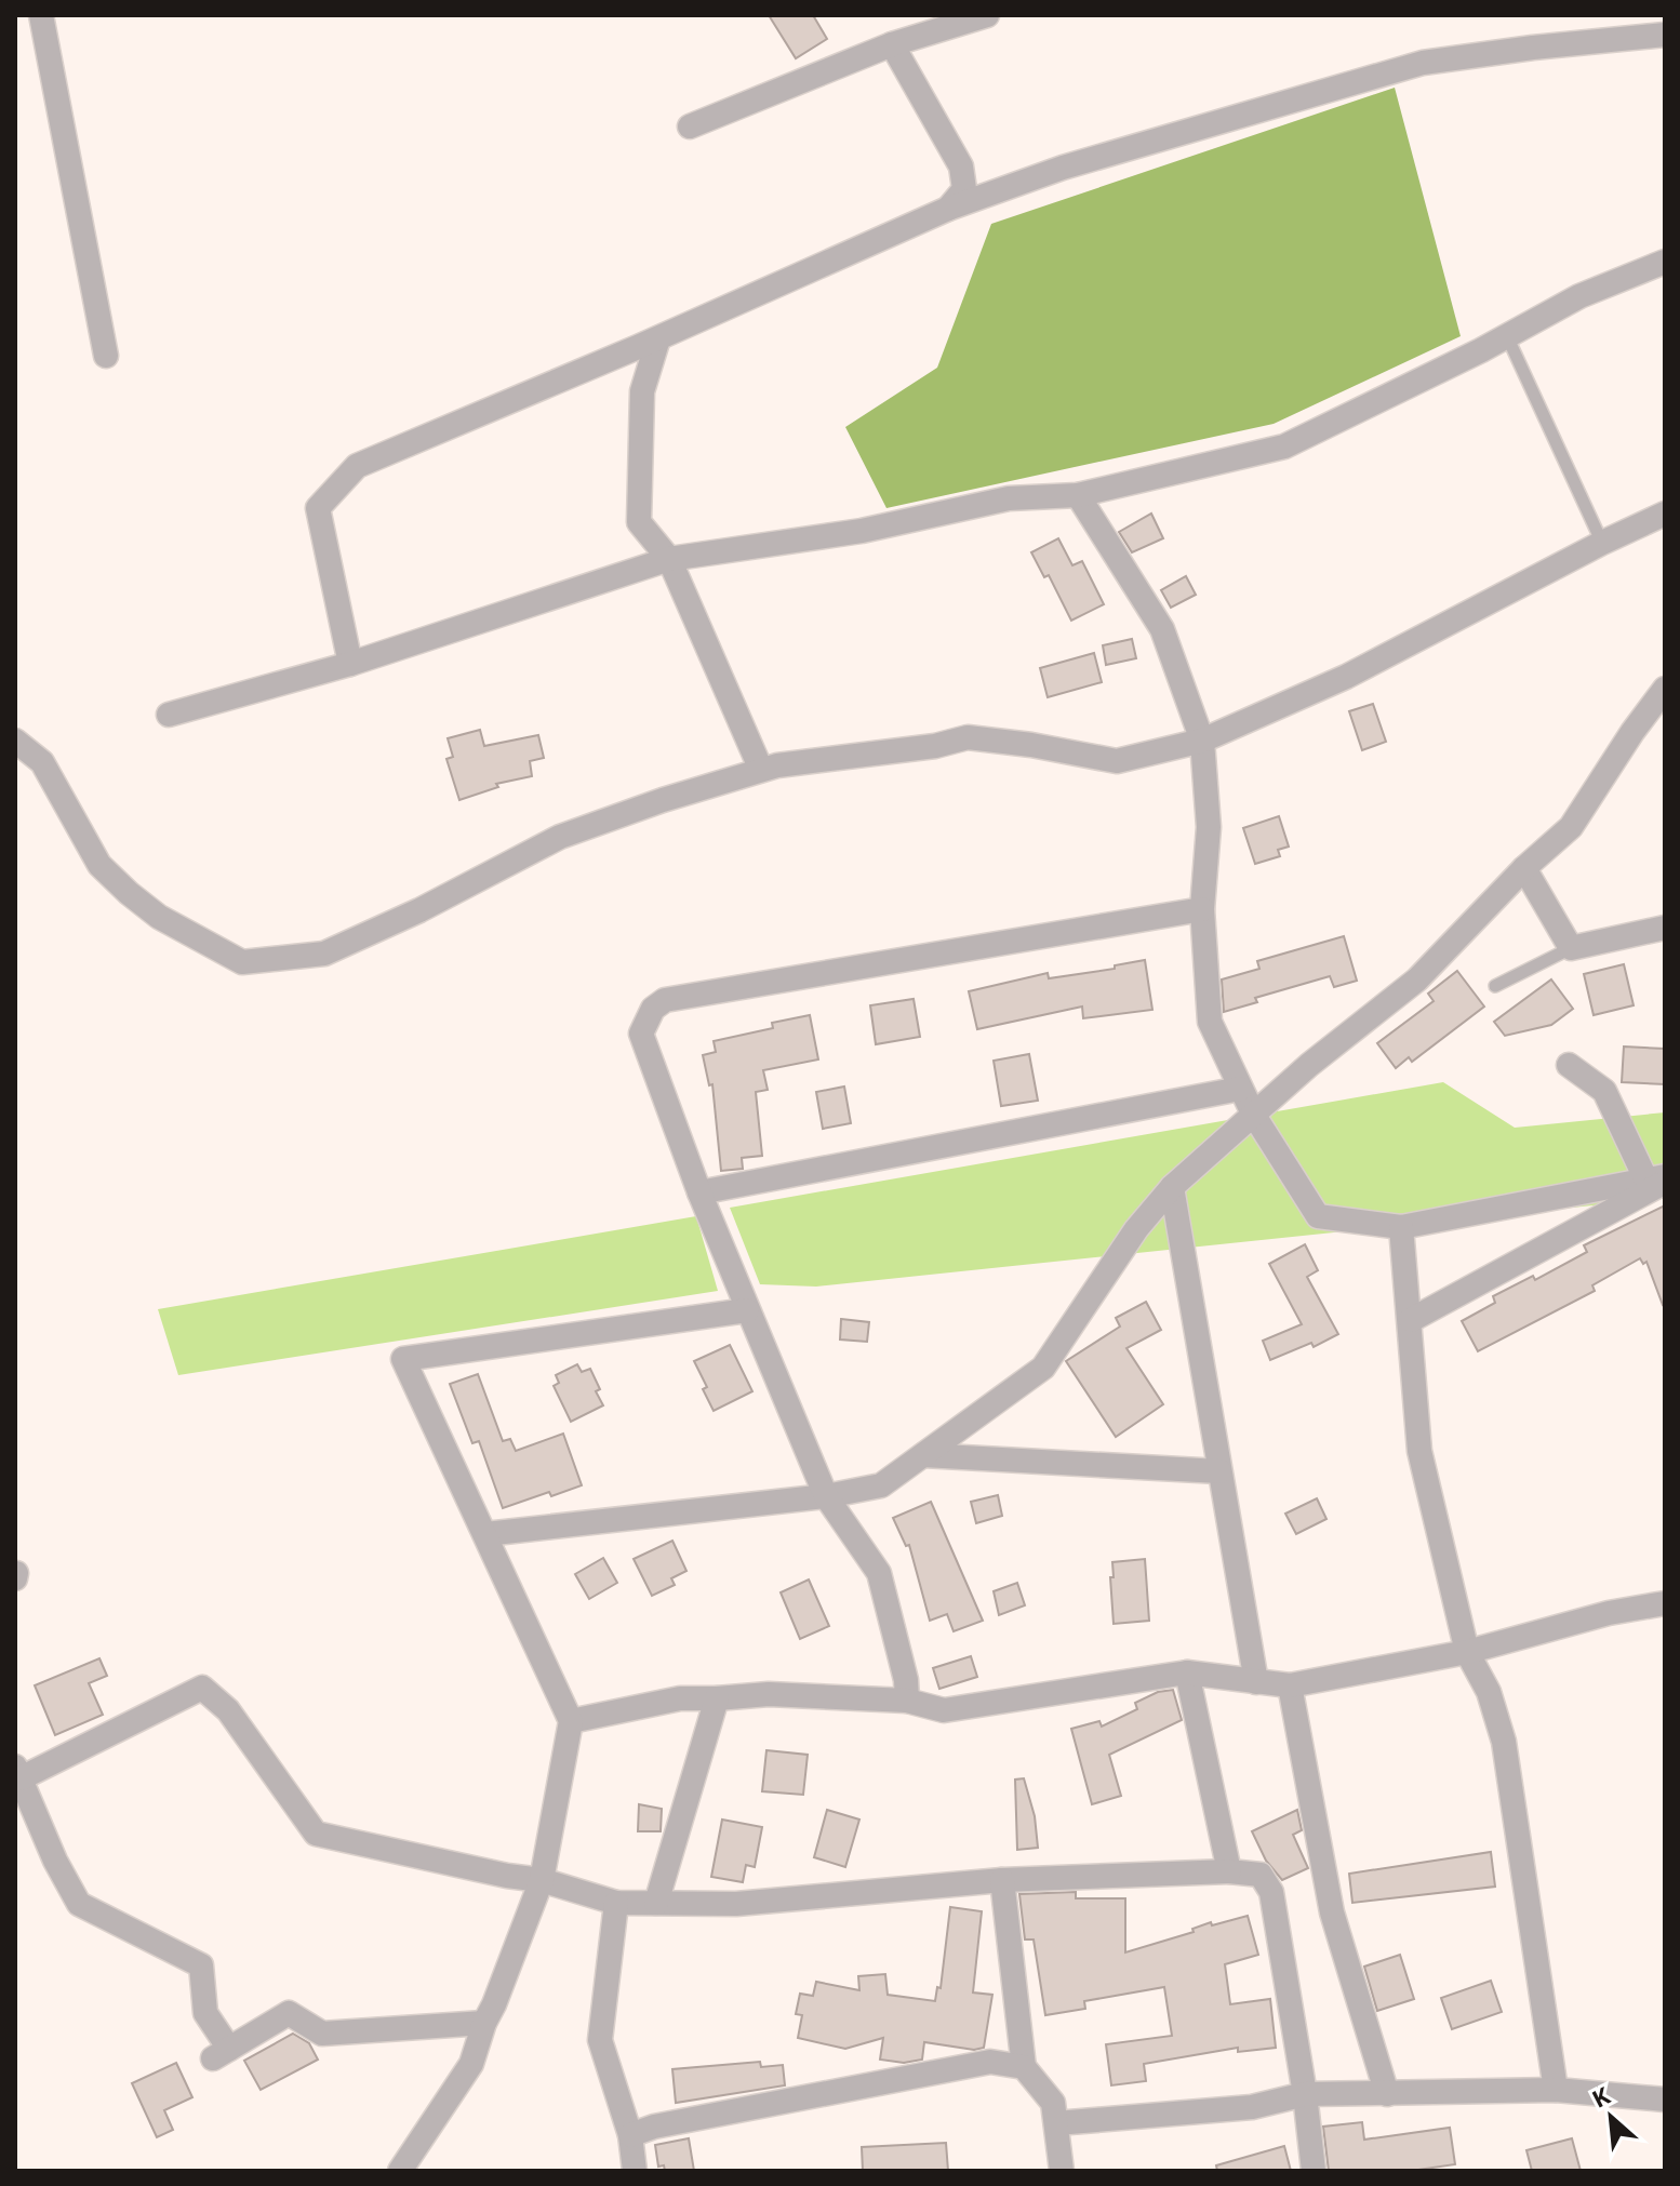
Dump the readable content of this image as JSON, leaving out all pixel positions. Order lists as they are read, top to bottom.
{
  "north": "top left"
}
